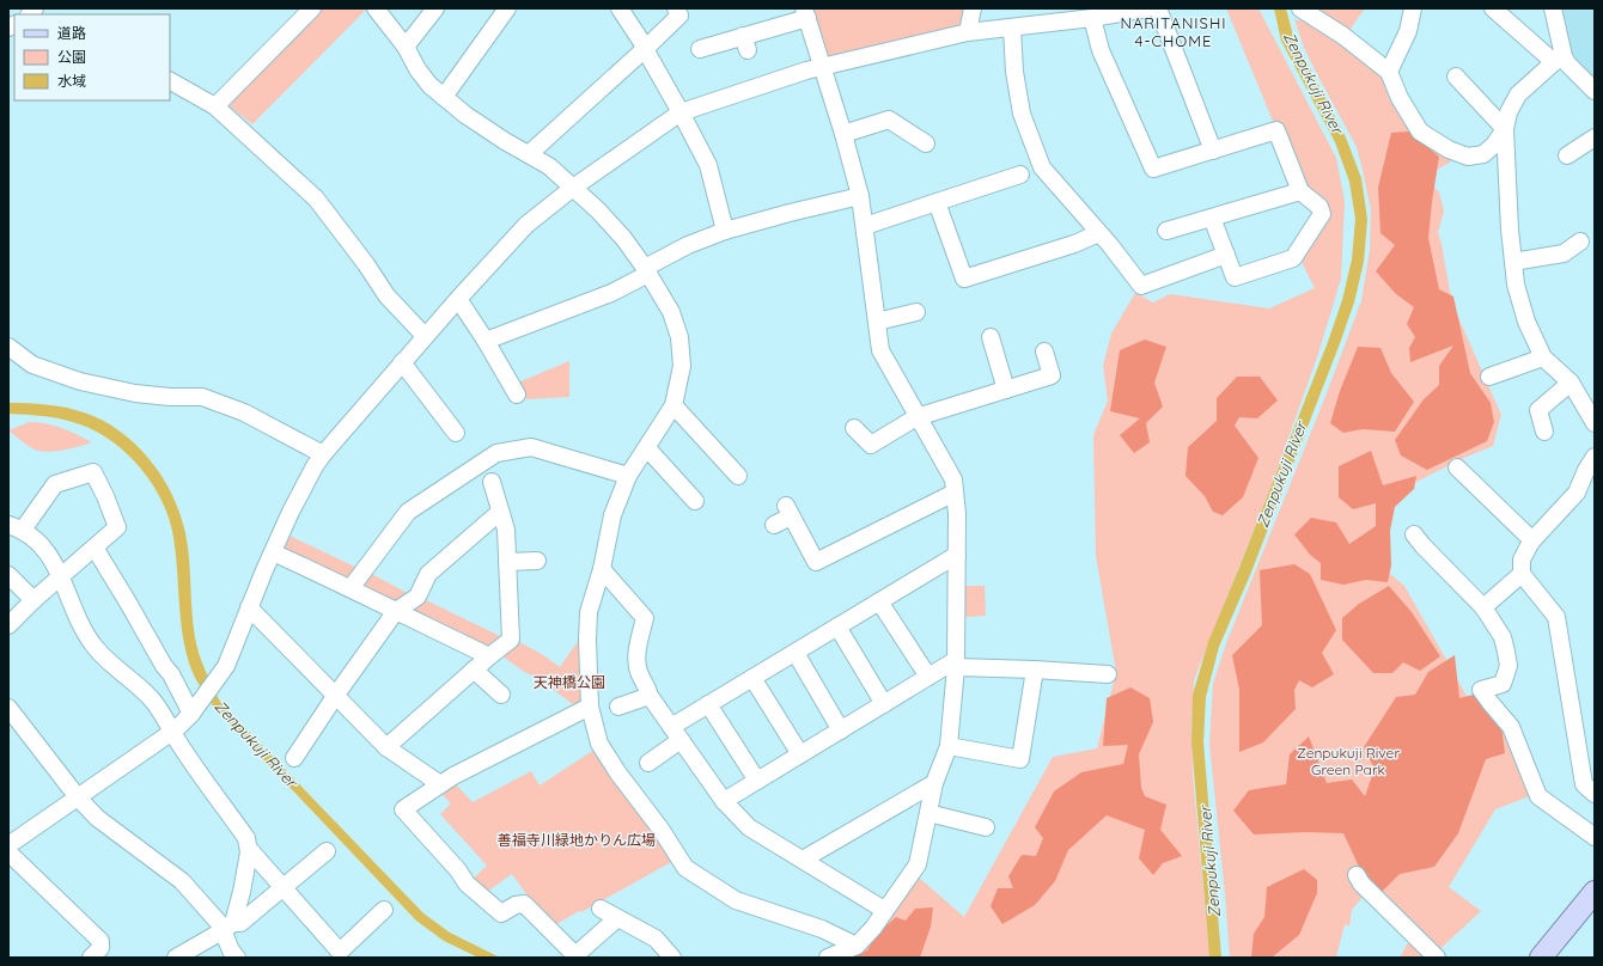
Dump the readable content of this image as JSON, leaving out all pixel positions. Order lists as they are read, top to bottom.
{
  "districts": ["NARITANISHI 4-CHOME"],
  "water": ["Zenpukuji River"],
  "parks": ["天神橋公園", "Zenpukuji River Green Park", "善福寺川緑地かりん広場"],
  "legend": ["道路", "公園", "水域"]
}
